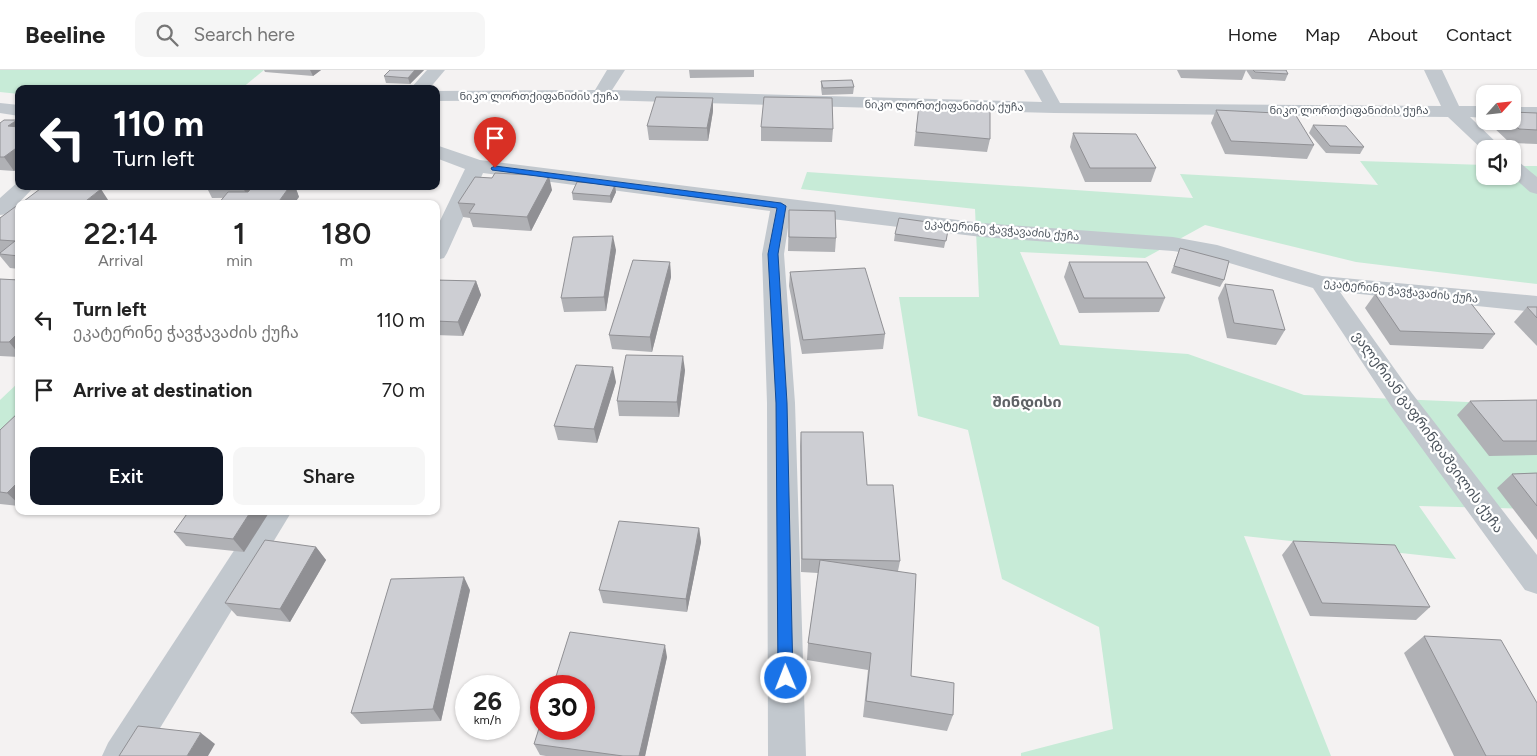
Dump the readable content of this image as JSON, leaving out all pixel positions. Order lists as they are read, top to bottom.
{
  "streets": {
    "street": ["ნიკო ლორთქიფანიძის ქუჩა", "ეკატერინე ჭავჭავაძის ქუჩა", "ვალერიან გაფრინდაშვილის ქუჩა"]
  },
  "crossings": [
    ["ეკატერინე ჭავჭავაძის ქუჩა", "ვალერიან გაფრინდაშვილის ქუჩა"]
  ],
  "districts": ["შინდისი"],
  "north": "top right",
  "page": {
    "header": "Beeline",
    "search": "Search here",
    "nav": [
      "Home",
      "Map",
      "About",
      "Contact"
    ],
    "turn": ["110 m", "Turn left"],
    "eta": [
      "22:14",
      "Arrival",
      "1",
      "min",
      "180",
      "m"
    ],
    "list": [
      {
        "name": "Turn left",
        "note": "ეკატერინე ჭავჭავაძის ქუჩა",
        "value": "110 m"
      },
      {
        "name": "Arrive at destination",
        "value": "70 m"
      }
    ],
    "buttons": ["Exit", "Share"],
    "speed": "26 km/h",
    "limit": "30"
  }
}
